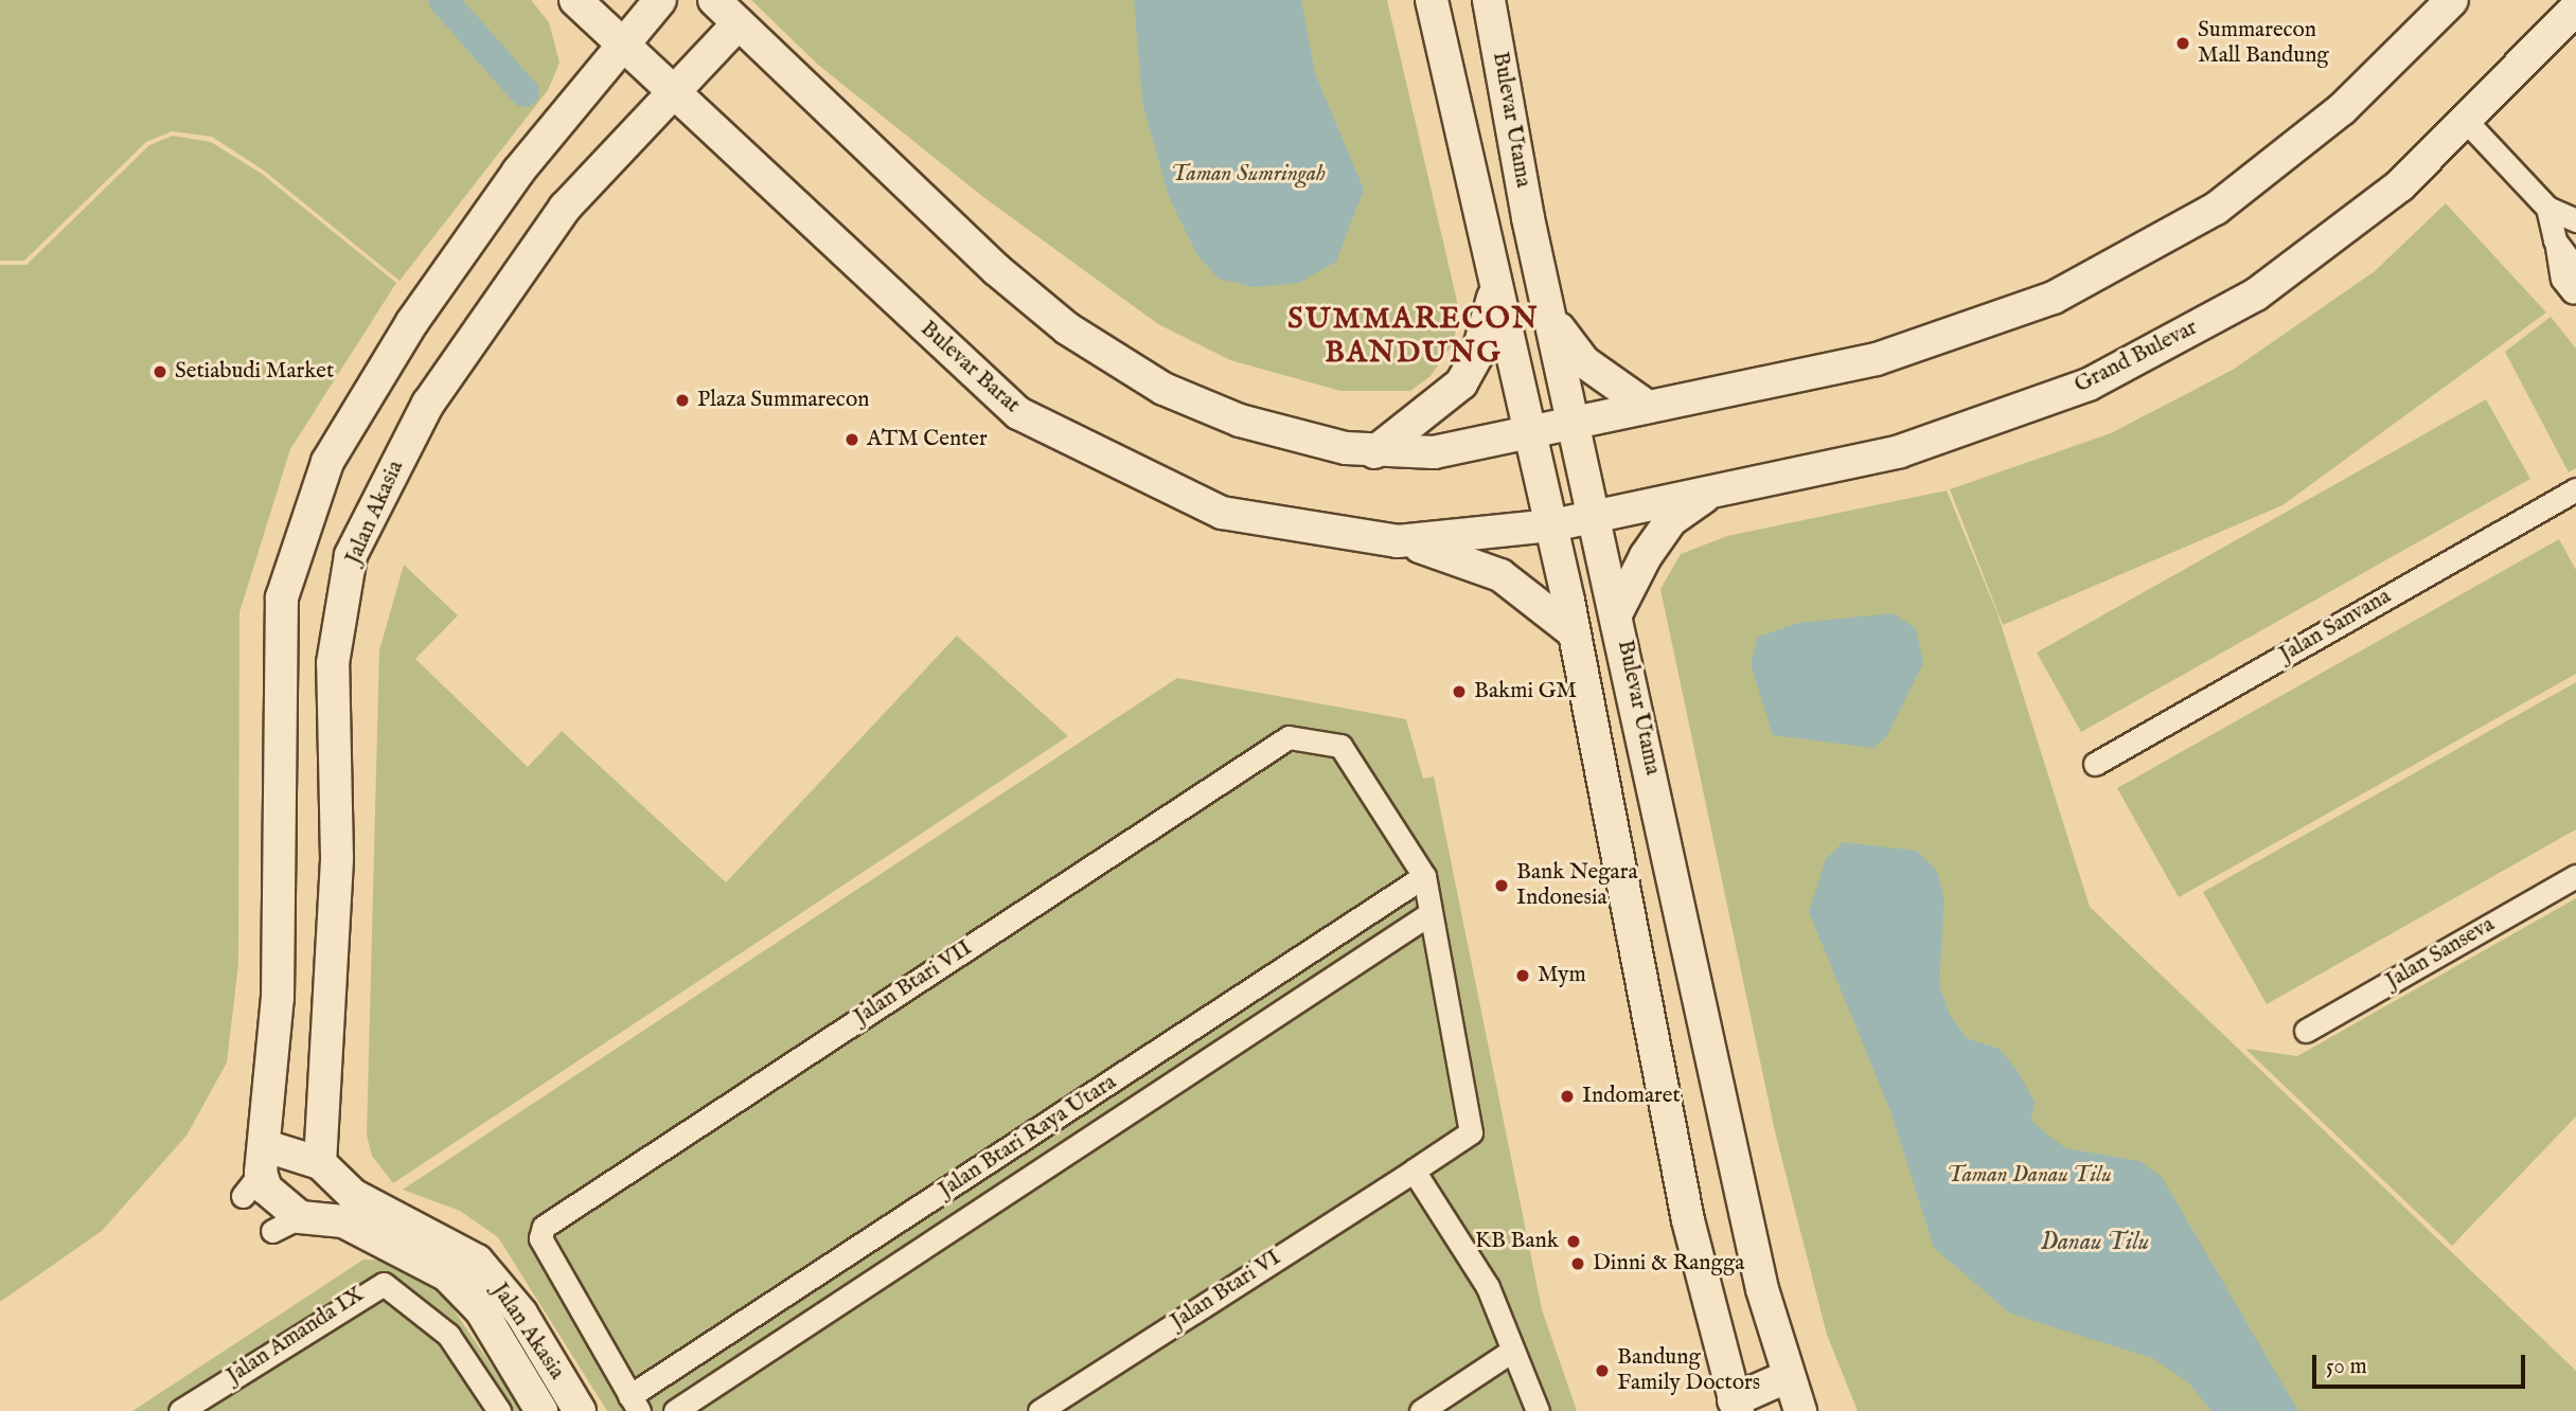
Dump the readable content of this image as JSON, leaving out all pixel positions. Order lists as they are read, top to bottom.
{
  "streets": {
    "street": [
      "Bulevar Utama",
      "Grand Bulevar",
      "Bulevar Barat",
      "Jalan Akasia",
      "Jalan Sanvana",
      "Jalan Sanseva",
      "Jalan Btari VII",
      "Jalan Btari Raya Utara",
      "Jalan Btari VI",
      "Jalan Amanda IX"
    ]
  },
  "crossings": [
    ["Bulevar Utama", "Grand Bulevar"],
    ["Bulevar Utama", "Bulevar Barat"],
    ["Grand Bulevar", "Bulevar Barat"],
    ["Bulevar Barat", "Jalan Akasia"],
    ["Jalan Btari VII", "Jalan Btari Raya Utara"],
    ["Jalan Btari Raya Utara", "Jalan Btari VI"]
  ],
  "districts": ["SUMMARECON BANDUNG"],
  "water": ["Danau Tilu"],
  "parks": ["Taman Sumringah", "Taman Danau Tilu"],
  "places": [
    "Summarecon Mall Bandung",
    "Setiabudi Market",
    "Plaza Summarecon",
    "ATM Center",
    "Bakmi GM",
    "Bank Negara Indonesia",
    "Mym",
    "Indomaret",
    "KB Bank",
    "Dinni & Rangga",
    "Bandung Family Doctors"
  ],
  "scale_bar": "50 m"
}
